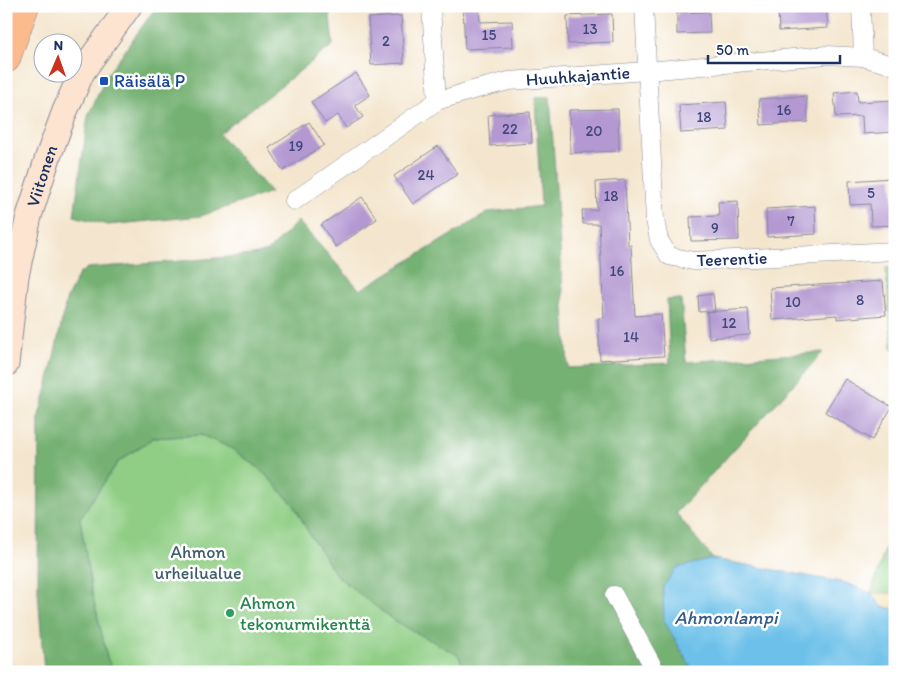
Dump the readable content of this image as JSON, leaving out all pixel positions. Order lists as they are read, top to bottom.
{
  "streets": {
    "main road": ["Viitonen"],
    "street": ["Huuhkajantie", "Teerentie"]
  },
  "crossings": [
    ["Huuhkajantie", "Teerentie"]
  ],
  "water": ["Ahmonlampi"],
  "parks": ["Ahmon urheilualue"],
  "places": {
    "transit": ["Räisälä P"],
    "other": ["Ahmon tekonurmikenttä"]
  },
  "house_numbers": [
    "13",
    "15",
    "2",
    "16",
    "18",
    "22",
    "20",
    "19",
    "24",
    "5",
    "18",
    "7",
    "9",
    "16",
    "8",
    "10",
    "12",
    "14"
  ],
  "scale_bar": "50 m",
  "north": "top"
}
